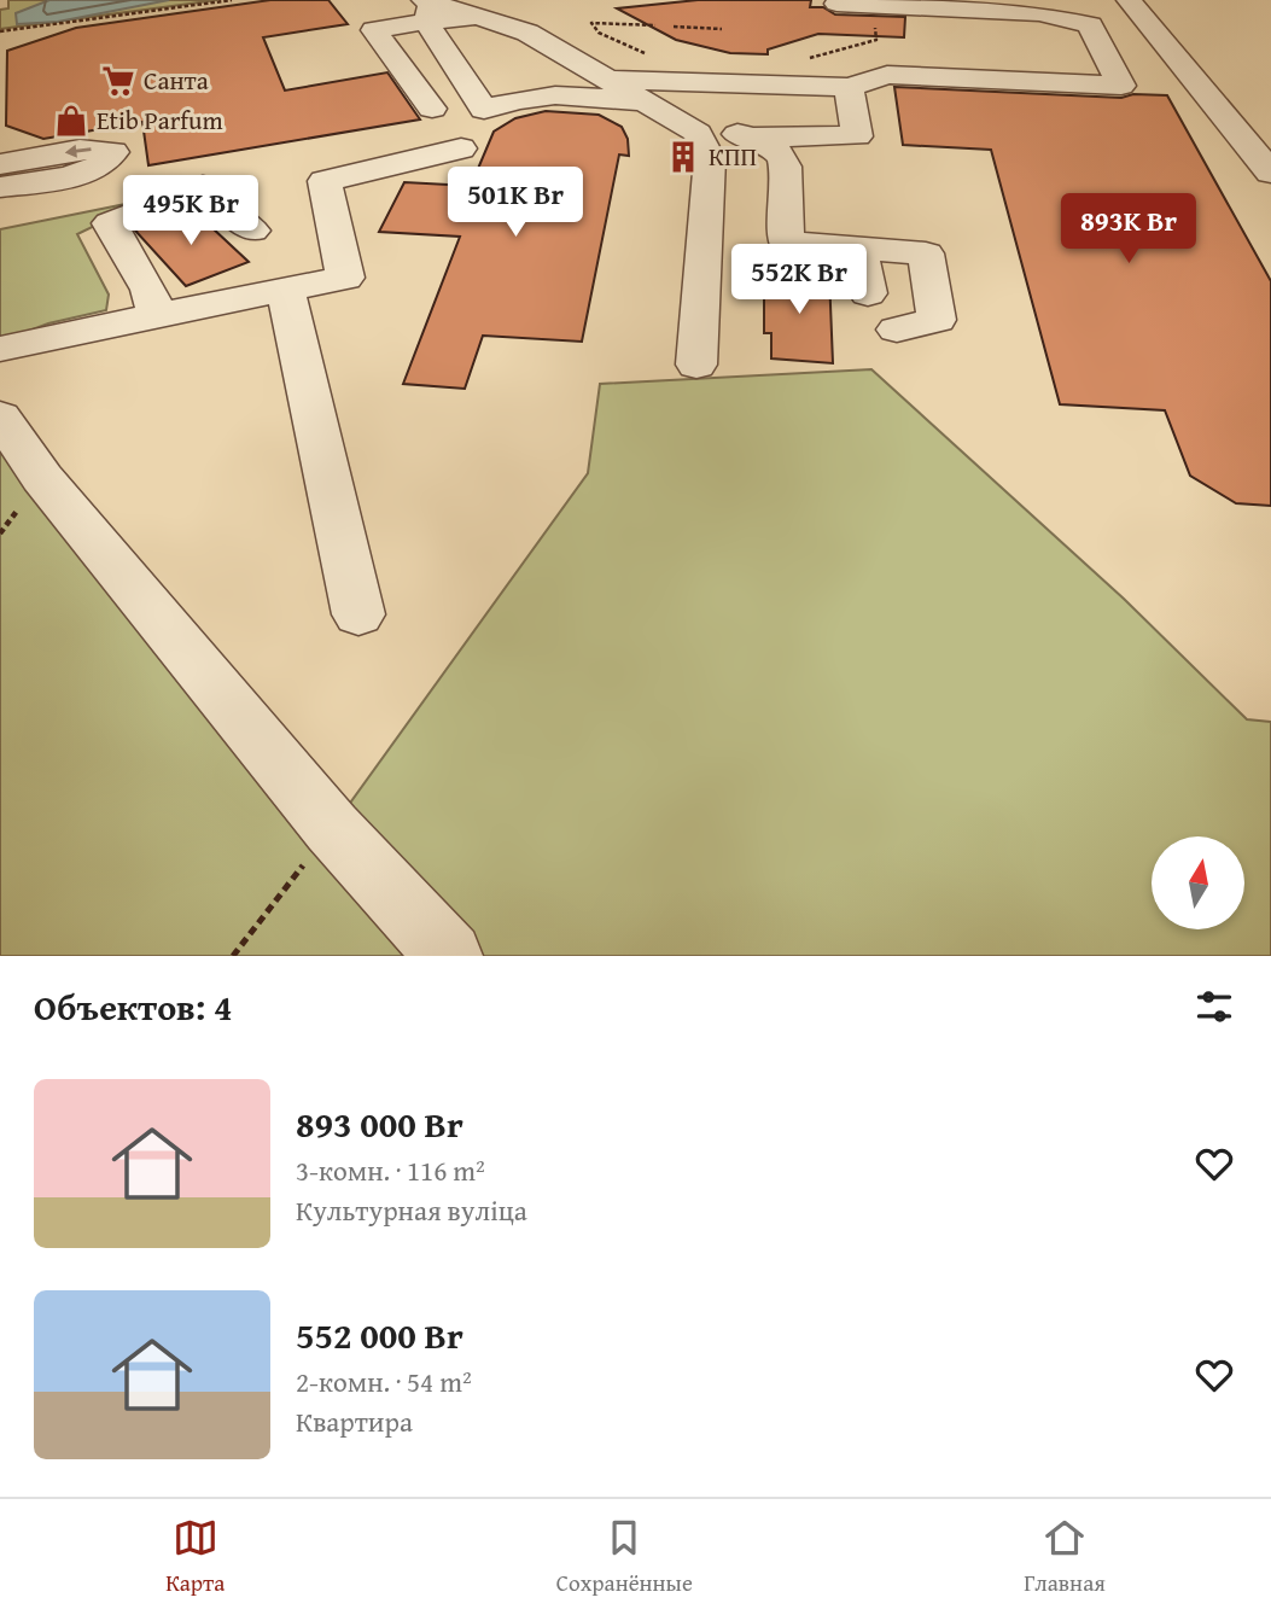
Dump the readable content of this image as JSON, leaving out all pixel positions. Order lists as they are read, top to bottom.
{
  "places": {
    "supermarket": ["Санта"],
    "shop": ["Etib Parfum"],
    "building": ["КПП"]
  },
  "north": "top",
  "page": {
    "price": [
      "501K Br",
      "495K Br",
      "893K Br",
      "552K Br"
    ],
    "heading": "Объектов: 4",
    "list": [
      {
        "name": "893 000 Br",
        "note": "3-комн. · 116 m² · Культурная вуліца"
      },
      {
        "name": "552 000 Br",
        "note": "2-комн. · 54 m² · Квартира"
      }
    ],
    "tabs": ["Карта", "Сохранённые", "Главная"]
  }
}
